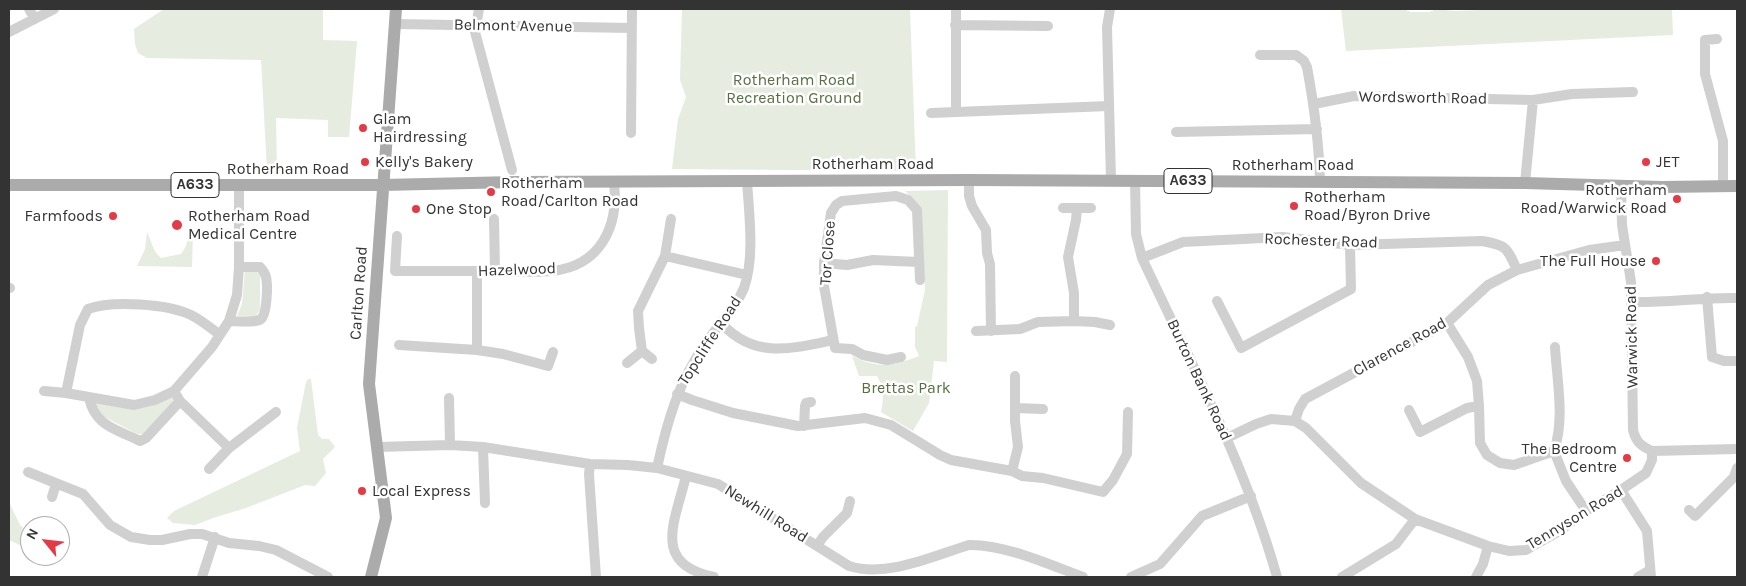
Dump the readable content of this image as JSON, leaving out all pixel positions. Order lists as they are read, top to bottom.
{
  "streets": {
    "main road": ["Rotherham Road", "A633", "Carlton Road"],
    "street": [
      "Belmont Avenue",
      "Wordsworth Road",
      "Rochester Road",
      "Tor Close",
      "Hazelwood",
      "Warwick Road",
      "Topcliffe Road",
      "Clarence Road",
      "Burton Bank Road",
      "Newhill Road",
      "Tennyson Road"
    ]
  },
  "crossings": [
    ["Belmont Avenue", "Carlton Road"],
    ["Rotherham Road", "Hazelwood"],
    ["Rotherham Road", "Carlton Road"],
    ["Rotherham Road", "Warwick Road"],
    ["Rotherham Road", "Topcliffe Road"],
    ["Rotherham Road", "Burton Bank Road"],
    ["Rochester Road", "Clarence Road"],
    ["Rochester Road", "Burton Bank Road"],
    ["Carlton Road", "Newhill Road"],
    ["Warwick Road", "Clarence Road"],
    ["Warwick Road", "Tennyson Road"],
    ["Topcliffe Road", "Newhill Road"],
    ["Clarence Road", "Tennyson Road"]
  ],
  "parks": ["Rotherham Road Recreation Ground", "Brettas Park"],
  "places": [
    "Glam Hairdressing",
    "Kelly's Bakery",
    "JET",
    "Rotherham Road/Carlton Road",
    "Rotherham Road/Warwick Road",
    "Rotherham Road/Byron Drive",
    "One Stop",
    "Farmfoods",
    "Rotherham Road Medical Centre",
    "The Full House",
    "The Bedroom Centre",
    "Local Express"
  ],
  "north": "top left"
}
